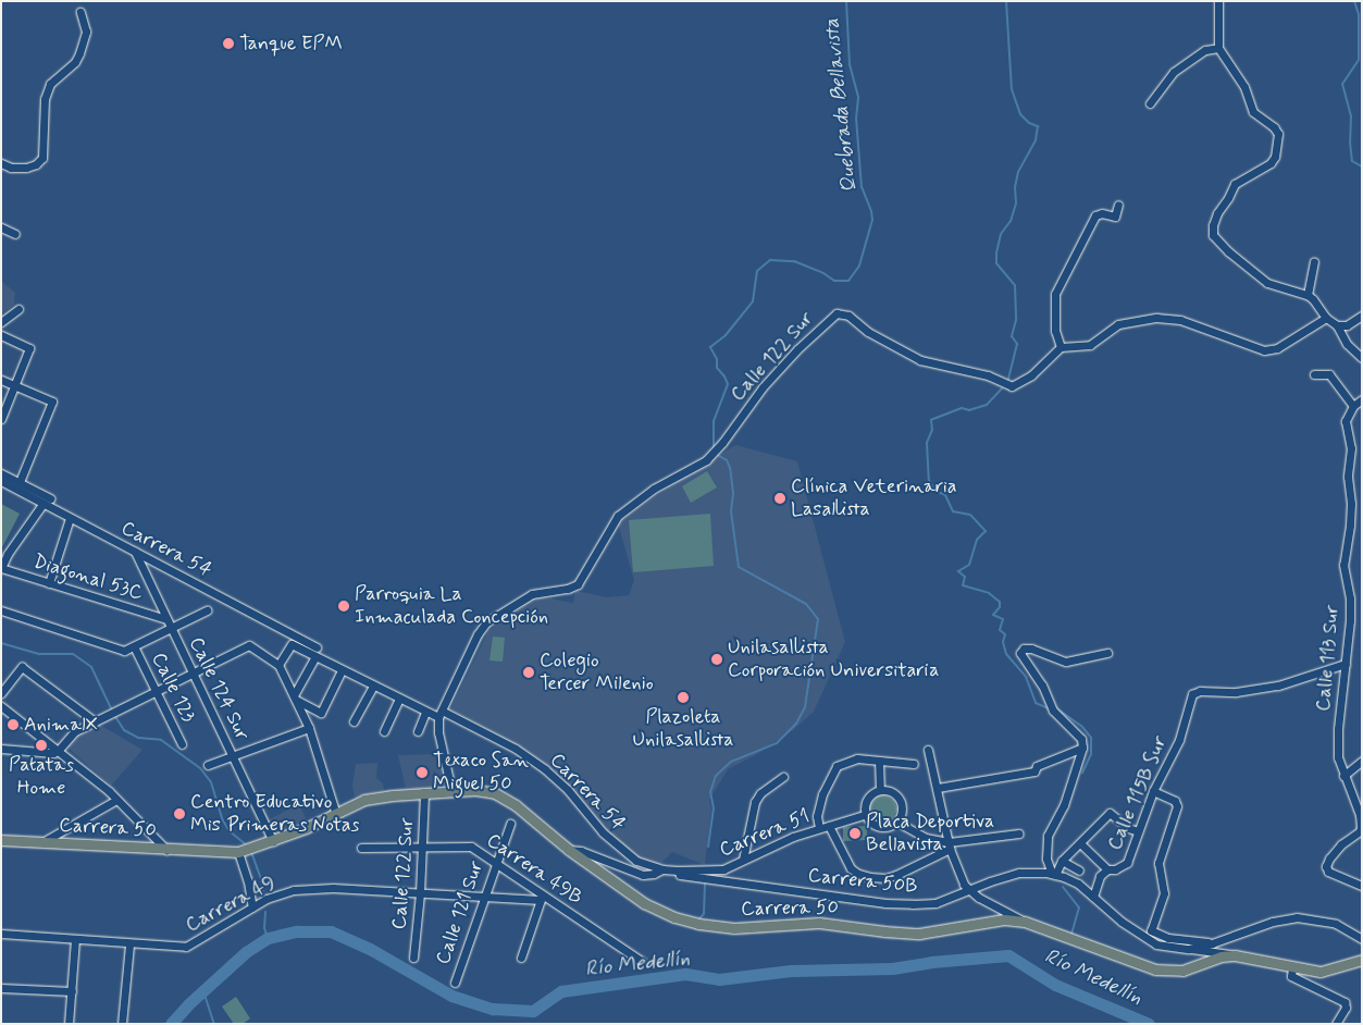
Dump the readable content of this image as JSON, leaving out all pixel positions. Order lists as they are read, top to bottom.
{
  "streets": {
    "main road": ["Carrera 50"],
    "street": [
      "Calle 122 Sur",
      "Carrera 54",
      "Diagonal 53C",
      "Calle 113 Sur",
      "Calle 123",
      "Calle 124 Sur",
      "Calle 115B Sur",
      "Carrera 51",
      "Carrera 49B",
      "Carrera 50B",
      "Carrera 49",
      "Calle 121 Sur"
    ]
  },
  "crossings": [
    ["Calle 122 Sur", "Carrera 54"],
    ["Calle 122 Sur", "Carrera 50"],
    ["Calle 122 Sur", "Carrera 49B"],
    ["Calle 122 Sur", "Carrera 49"],
    ["Carrera 54", "Calle 124 Sur"],
    ["Carrera 54", "Carrera 50B"],
    ["Diagonal 53C", "Calle 124 Sur"],
    ["Calle 113 Sur", "Calle 115B Sur"],
    ["Calle 124 Sur", "Carrera 50"],
    ["Calle 115B Sur", "Carrera 50B"],
    ["Carrera 51", "Carrera 50B"],
    ["Carrera 49B", "Carrera 49"],
    ["Carrera 49B", "Calle 121 Sur"],
    ["Carrera 49", "Calle 121 Sur"]
  ],
  "water": ["Quebrada Bellavista", "Río Medellín"],
  "places": [
    "Tanque EPM",
    "Clínica Veterinaria Lasallista",
    "Parroquia La Inmaculada Concepción",
    "Unilasallista Corporación Universitaria",
    "Colegio Tercer Milenio",
    "Plazoleta Unilasallista",
    "AnimalX",
    "Patatas Home",
    "Texaco San Miguel 50",
    "Centro Educativo Mis Primeras Notas",
    "Placa Deportiva Bellavista"
  ]
}
